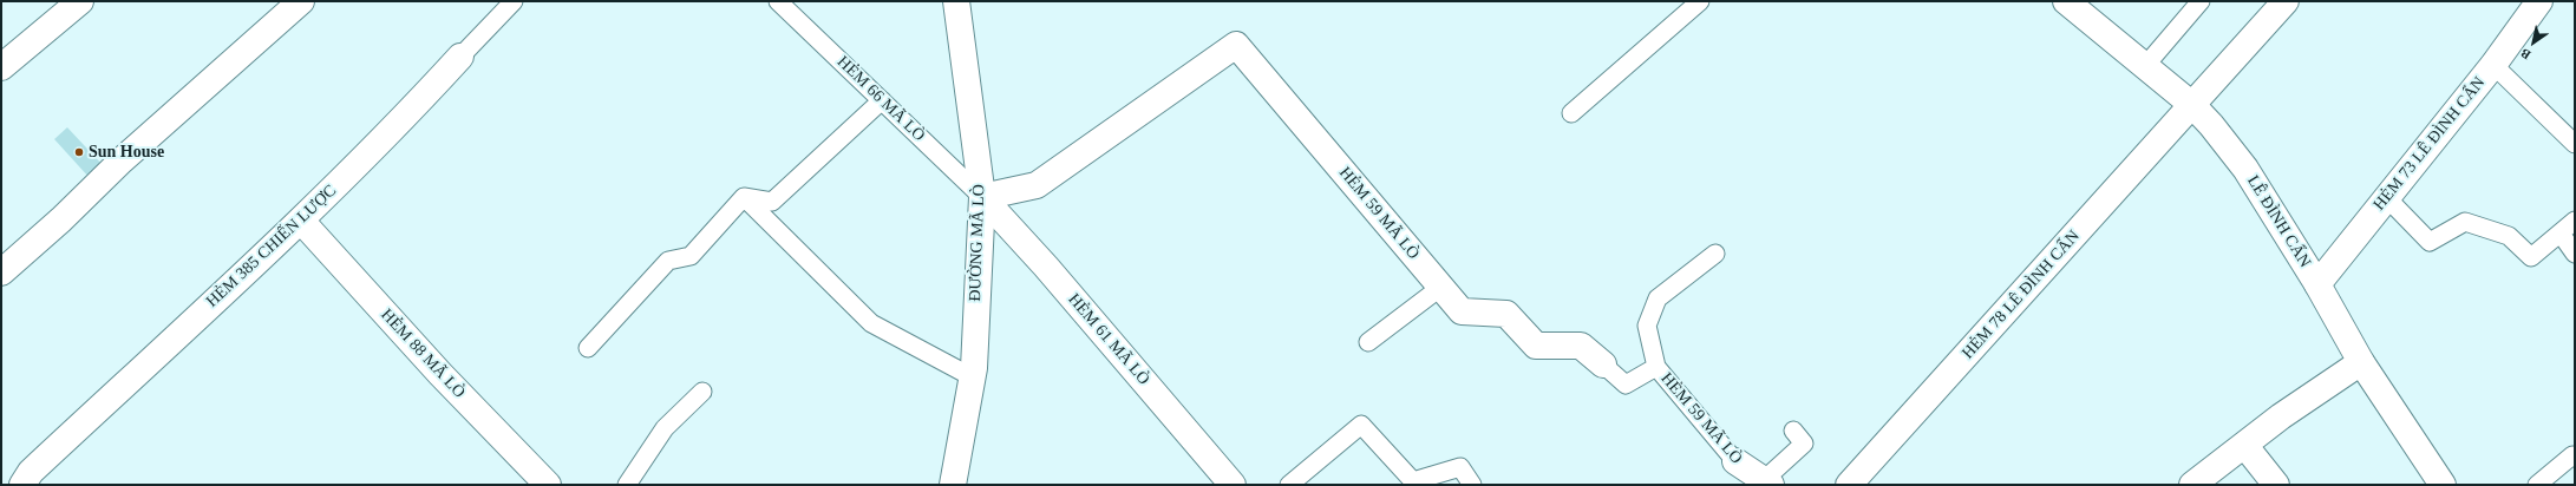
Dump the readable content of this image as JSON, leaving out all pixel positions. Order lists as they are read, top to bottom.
{
  "streets": {
    "street": [
      "HẺM 73 LÊ ĐÌNH CẨN",
      "HẺM 59 MÃ LÒ",
      "LÊ ĐÌNH CẨN",
      "ĐƯỜNG MÃ LÒ",
      "HẺM 385 CHIẾN LƯỢC",
      "HẺM 78 LÊ ĐÌNH CẨN",
      "HẺM 61 MÃ LÒ",
      "HẺM 88 MÃ LÒ"
    ],
    "lane": ["HẺM 66 MÃ LÒ"]
  },
  "crossings": [
    ["HẺM 66 MÃ LÒ", "HẺM 59 MÃ LÒ"],
    ["HẺM 66 MÃ LÒ", "ĐƯỜNG MÃ LÒ"],
    ["HẺM 66 MÃ LÒ", "HẺM 61 MÃ LÒ"],
    ["HẺM 73 LÊ ĐÌNH CẨN", "LÊ ĐÌNH CẨN"],
    ["HẺM 59 MÃ LÒ", "ĐƯỜNG MÃ LÒ"],
    ["HẺM 59 MÃ LÒ", "HẺM 61 MÃ LÒ"],
    ["LÊ ĐÌNH CẨN", "HẺM 78 LÊ ĐÌNH CẨN"],
    ["ĐƯỜNG MÃ LÒ", "HẺM 61 MÃ LÒ"],
    ["HẺM 385 CHIẾN LƯỢC", "HẺM 88 MÃ LÒ"]
  ],
  "places": ["Sun House"],
  "north": "bottom left"
}
